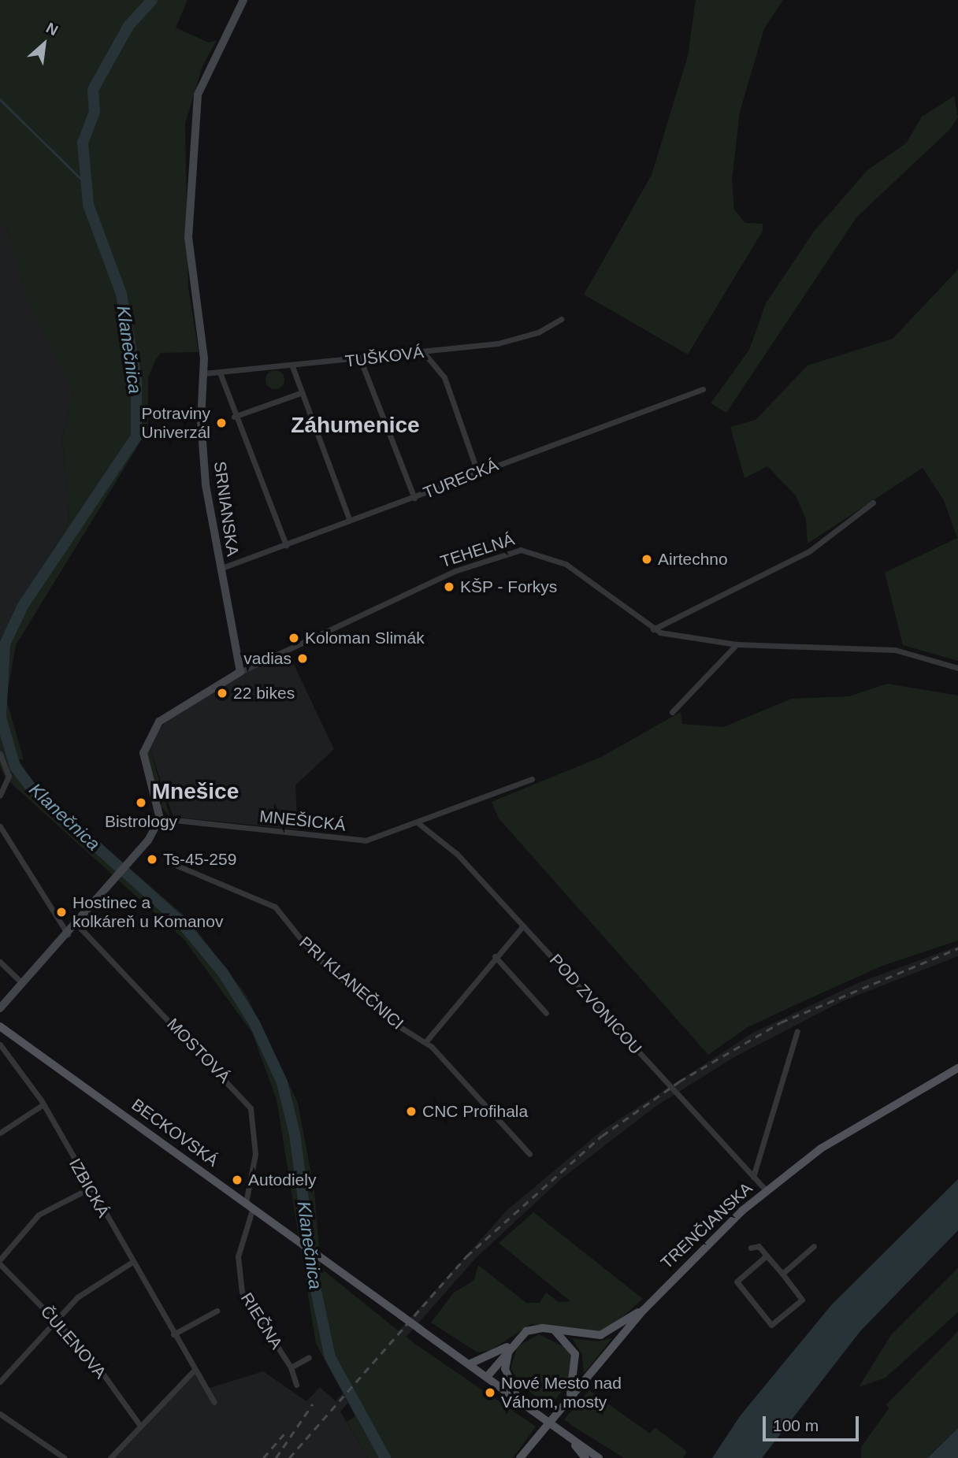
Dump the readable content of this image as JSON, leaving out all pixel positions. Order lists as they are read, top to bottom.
{
  "streets": {
    "main road": ["BECKOVSKÁ", "TRENČIANSKA"],
    "street": [
      "TUŠKOVÁ",
      "TURECKÁ",
      "SRNIANSKA",
      "TEHELNÁ",
      "MNEŠICKÁ",
      "PRI KLANEČNICI",
      "POD ZVONICOU",
      "MOSTOVÁ",
      "IZBICKÁ",
      "RIEČNA",
      "ČULENOVA"
    ]
  },
  "crossings": [
    ["TUŠKOVÁ", "SRNIANSKA"],
    ["TURECKÁ", "SRNIANSKA"],
    ["SRNIANSKA", "TEHELNÁ"],
    ["TEHELNÁ", "MNEŠICKÁ"],
    ["MNEŠICKÁ", "POD ZVONICOU"],
    ["POD ZVONICOU", "TRENČIANSKA"],
    ["MOSTOVÁ", "BECKOVSKÁ"],
    ["MOSTOVÁ", "RIEČNA"],
    ["BECKOVSKÁ", "RIEČNA"]
  ],
  "districts": ["Záhumenice", "Mnešice"],
  "water": ["Klanečnica"],
  "places": [
    "Potraviny Univerzál",
    "Airtechno",
    "KŠP - Forkys",
    "Koloman Slimák",
    "vadias",
    "22 bikes",
    "Bistrology",
    "Ts-45-259",
    "Hostinec a kolkáreň u Komanov",
    "CNC Profihala",
    "Autodiely",
    "Nové Mesto nad Váhom, mosty"
  ],
  "scale_bar": "100 m",
  "north": "top right"
}
